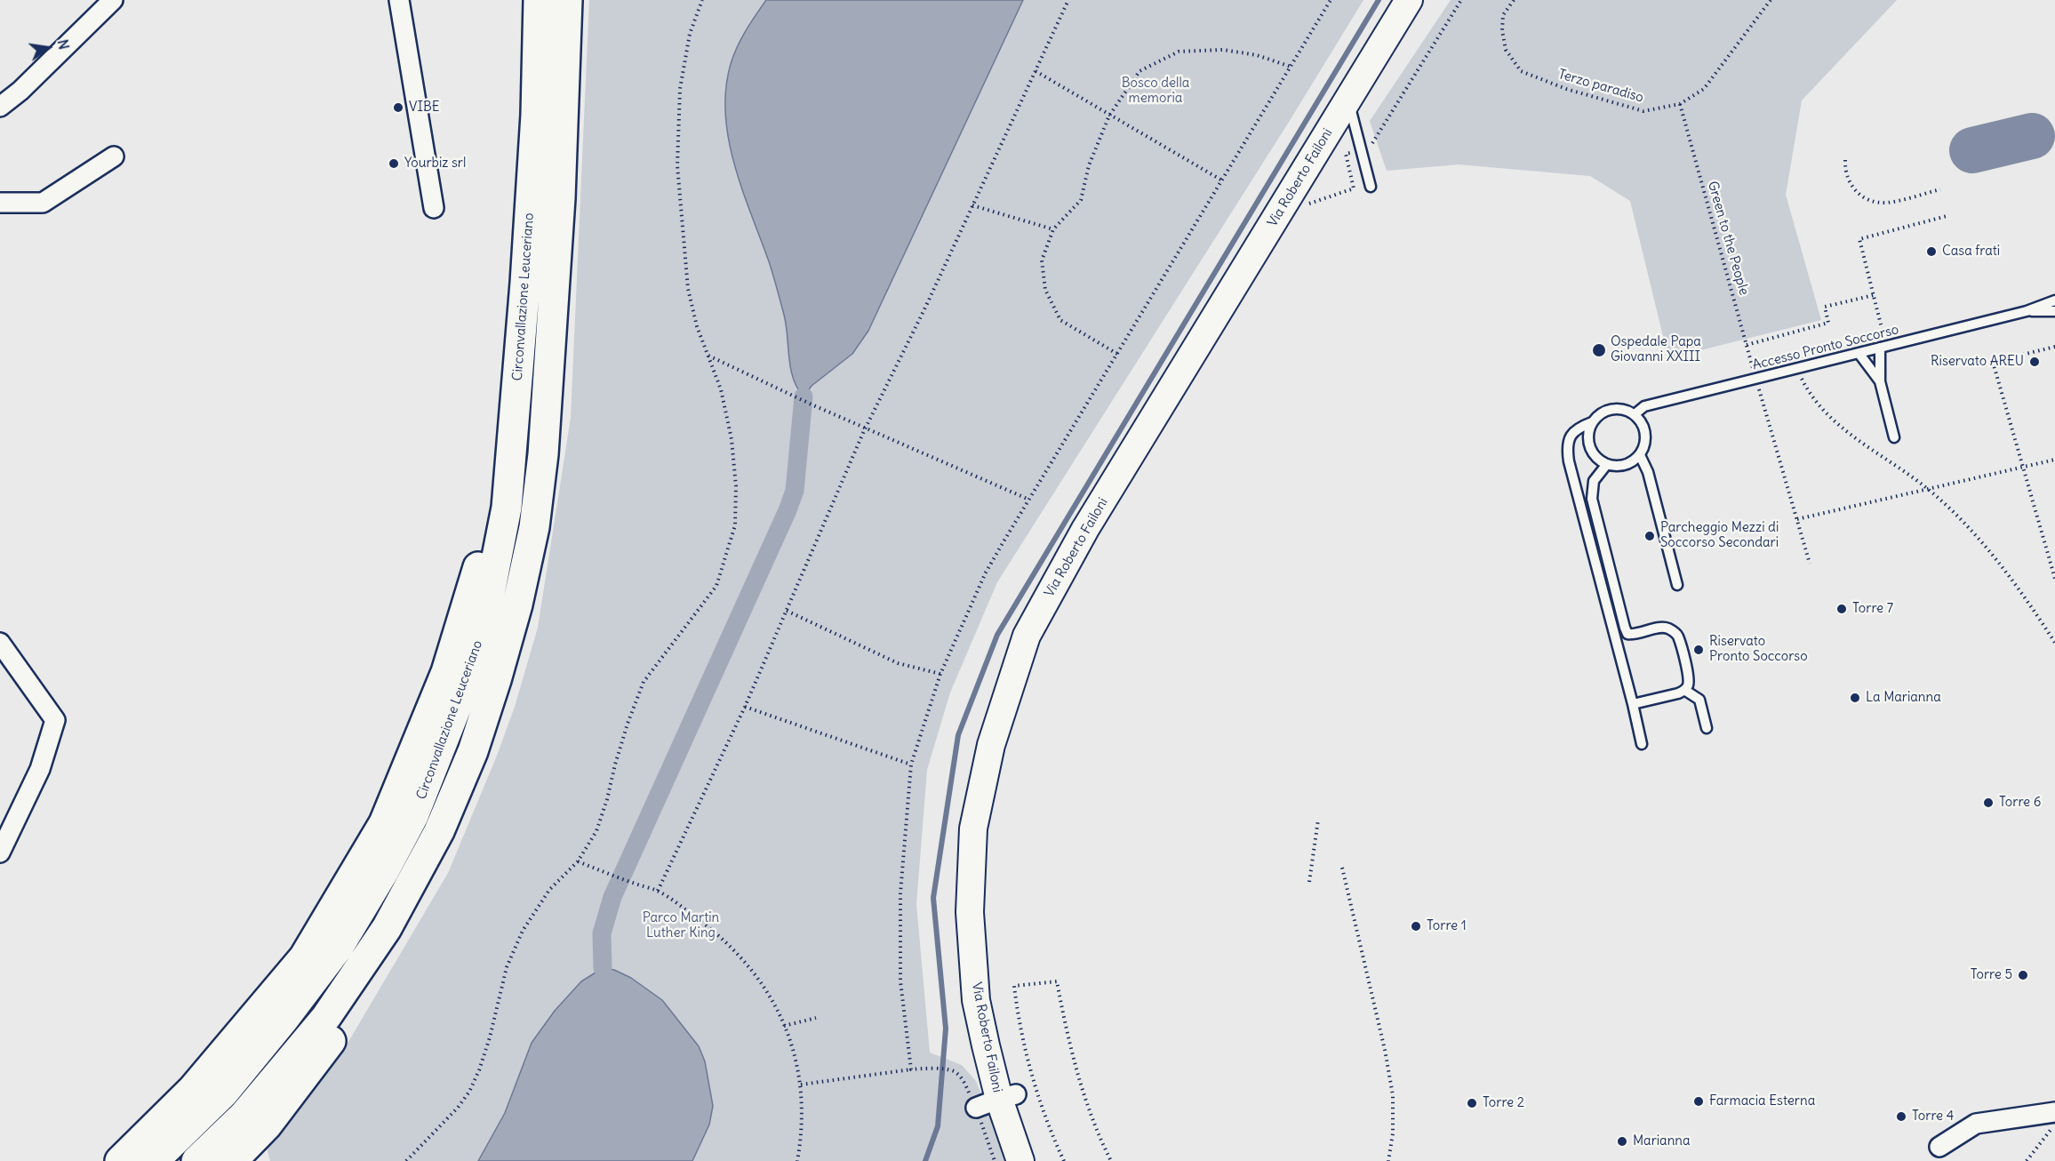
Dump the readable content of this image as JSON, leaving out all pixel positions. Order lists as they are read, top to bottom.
{
  "streets": {
    "highway": ["Circonvallazione Leuceriano"],
    "street": ["Via Roberto Failoni"],
    "lane": ["Accesso Pronto Soccorso"],
    "path": ["Terzo paradiso", "Green to the People"]
  },
  "crossings": [
    ["Terzo paradiso", "Green to the People"],
    ["Green to the People", "Accesso Pronto Soccorso"]
  ],
  "parks": ["Bosco della memoria", "Parco Martin Luther King"],
  "places": [
    "VIBE",
    "Yourbiz srl",
    "Casa frati",
    "Ospedale Papa Giovanni XXIII",
    "Riservato AREU",
    "Parcheggio Mezzi di Soccorso Secondari",
    "Torre 7",
    "Riservato Pronto Soccorso",
    "La Marianna",
    "Torre 6",
    "Torre 1",
    "Torre 5",
    "Farmacia Esterna",
    "Torre 2",
    "Torre 4",
    "Marianna"
  ],
  "north": "right"
}
